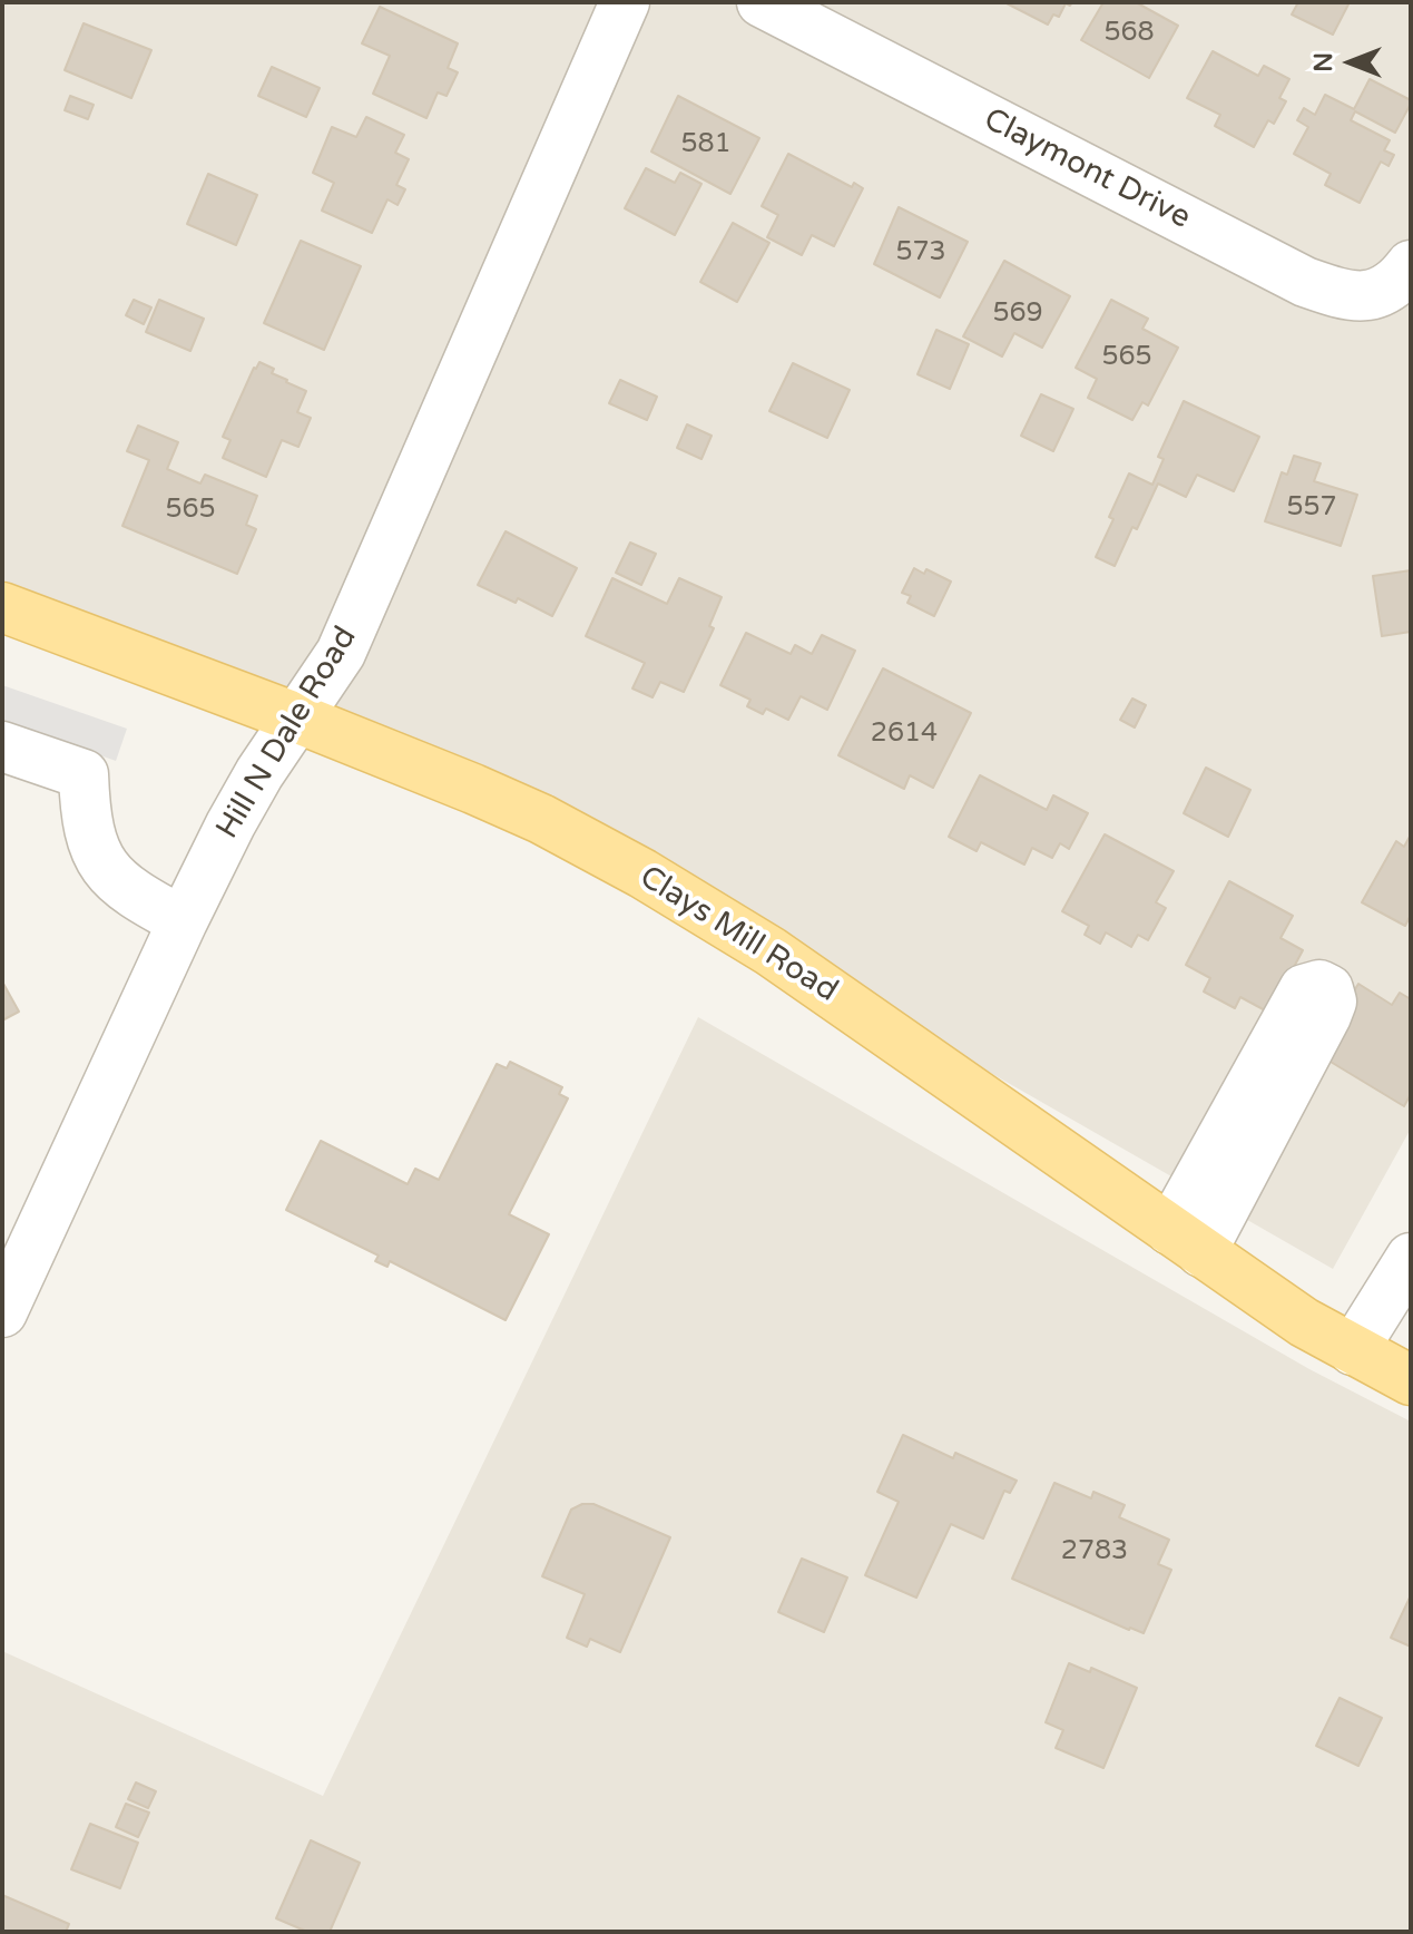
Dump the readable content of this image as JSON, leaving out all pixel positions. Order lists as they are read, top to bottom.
{
  "streets": {
    "main road": ["Clays Mill Road"],
    "street": ["Claymont Drive", "Hill N Dale Road"]
  },
  "crossings": [
    ["Hill N Dale Road", "Clays Mill Road"]
  ],
  "house_numbers": [
    "568",
    "581",
    "573",
    "569",
    "565",
    "557",
    "565",
    "2614",
    "2783"
  ],
  "north": "left"
}
